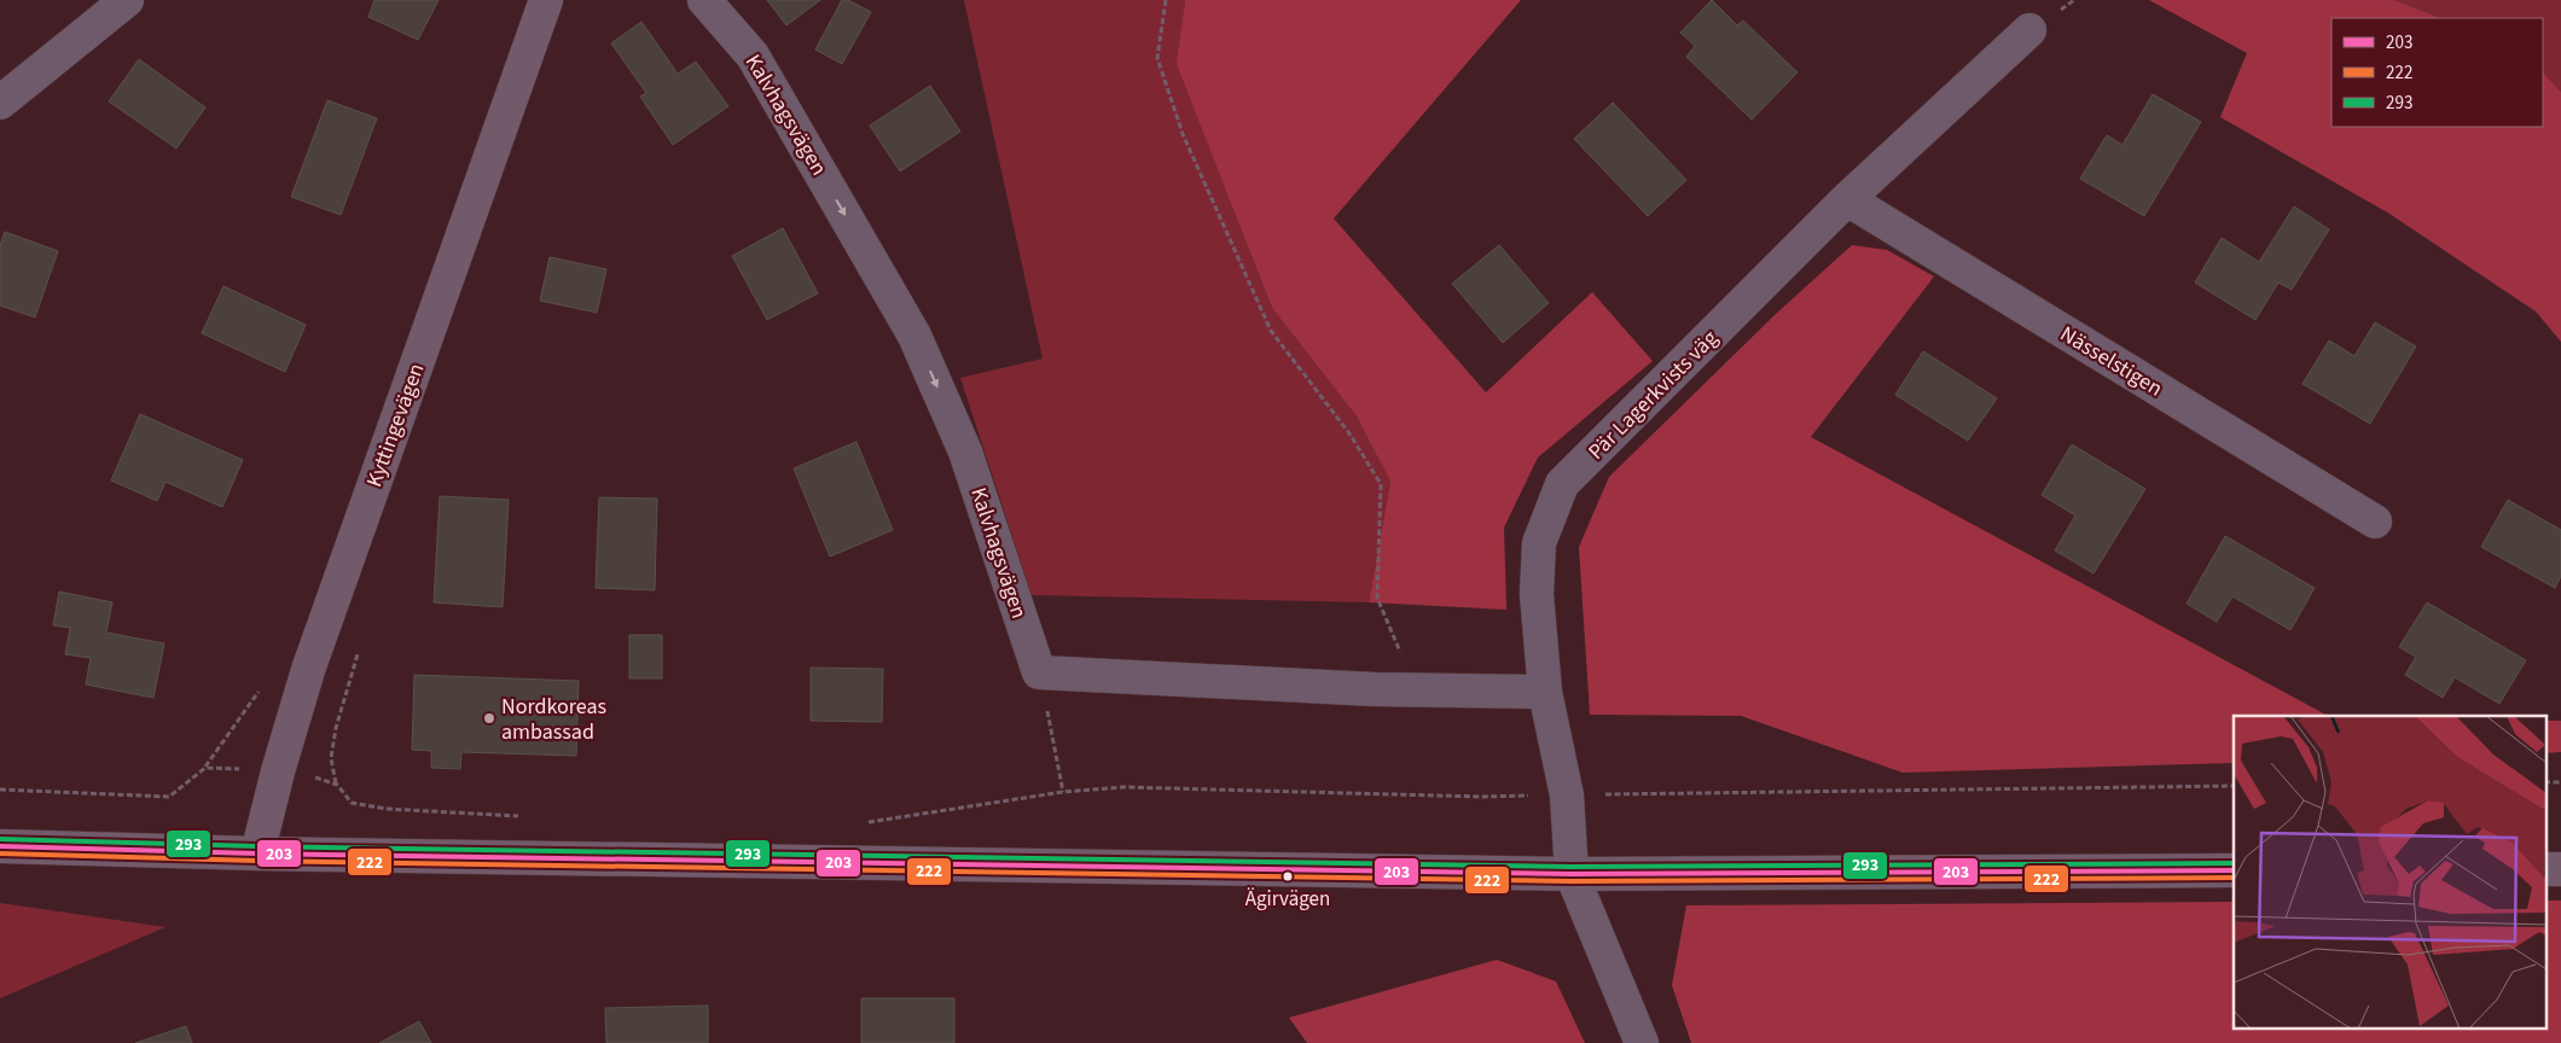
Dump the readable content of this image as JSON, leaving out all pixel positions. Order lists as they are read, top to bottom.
{
  "streets": {
    "main road": ["Kyttingevägen"],
    "street": ["Kalvhagsvägen", "Nässelstigen", "Pär Lagerkvists väg"]
  },
  "crossings": [
    ["Nässelstigen", "Pär Lagerkvists väg"]
  ],
  "one_way": ["Kalvhagsvägen"],
  "places": ["Nordkoreas ambassad", "Ägirvägen"],
  "lines": ["transit line 293", "transit line 203", "transit line 222"],
  "legend": ["203", "222", "293"]
}
